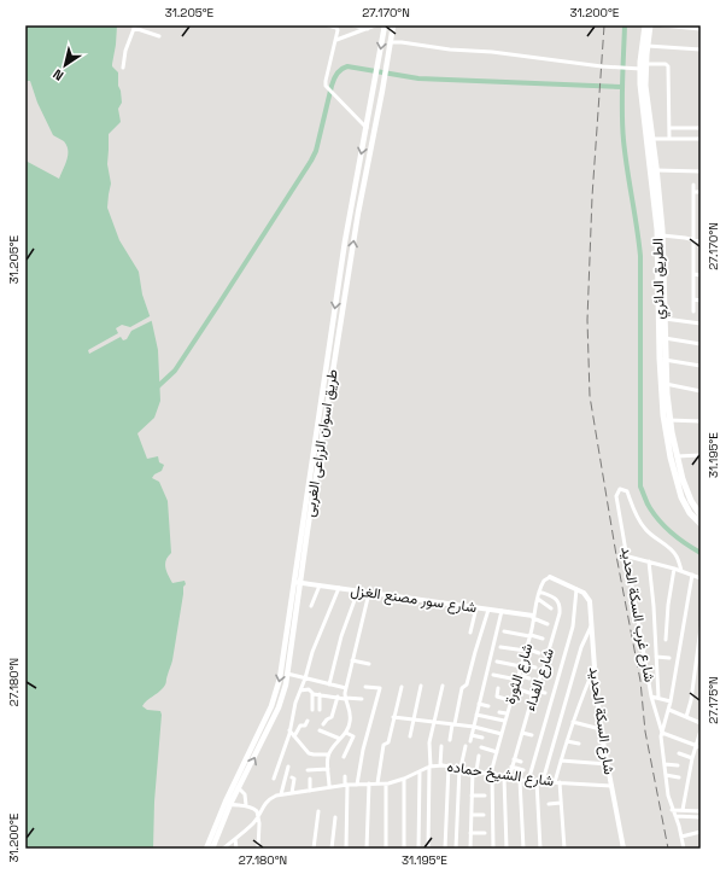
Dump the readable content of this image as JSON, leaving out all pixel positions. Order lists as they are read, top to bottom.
{
  "streets": {
    "highway": ["الطريق الدائري"],
    "main road": ["طريق اسوان الزراعى الغربى"],
    "street": [
      "شارع سور مصنع الغزل",
      "شارع غرب السكة الحديد",
      "شارع الثورة",
      "شارع الفداء",
      "شارع السكة الحديد",
      "شارع الشيخ حماده"
    ]
  },
  "crossings": [
    ["طريق اسوان الزراعى الغربى", "شارع سور مصنع الغزل"],
    ["شارع سور مصنع الغزل", "شارع الثورة"],
    ["شارع الثورة", "شارع الفداء"],
    ["شارع الثورة", "شارع الشيخ حماده"],
    ["شارع الفداء", "شارع الشيخ حماده"],
    ["شارع السكة الحديد", "شارع الشيخ حماده"]
  ],
  "north": "bottom left",
  "coordinates": [
    "31.205°E",
    "27.170°N",
    "31.200°E",
    "31.195°E",
    "27.180°N",
    "27.175°N"
  ]
}
